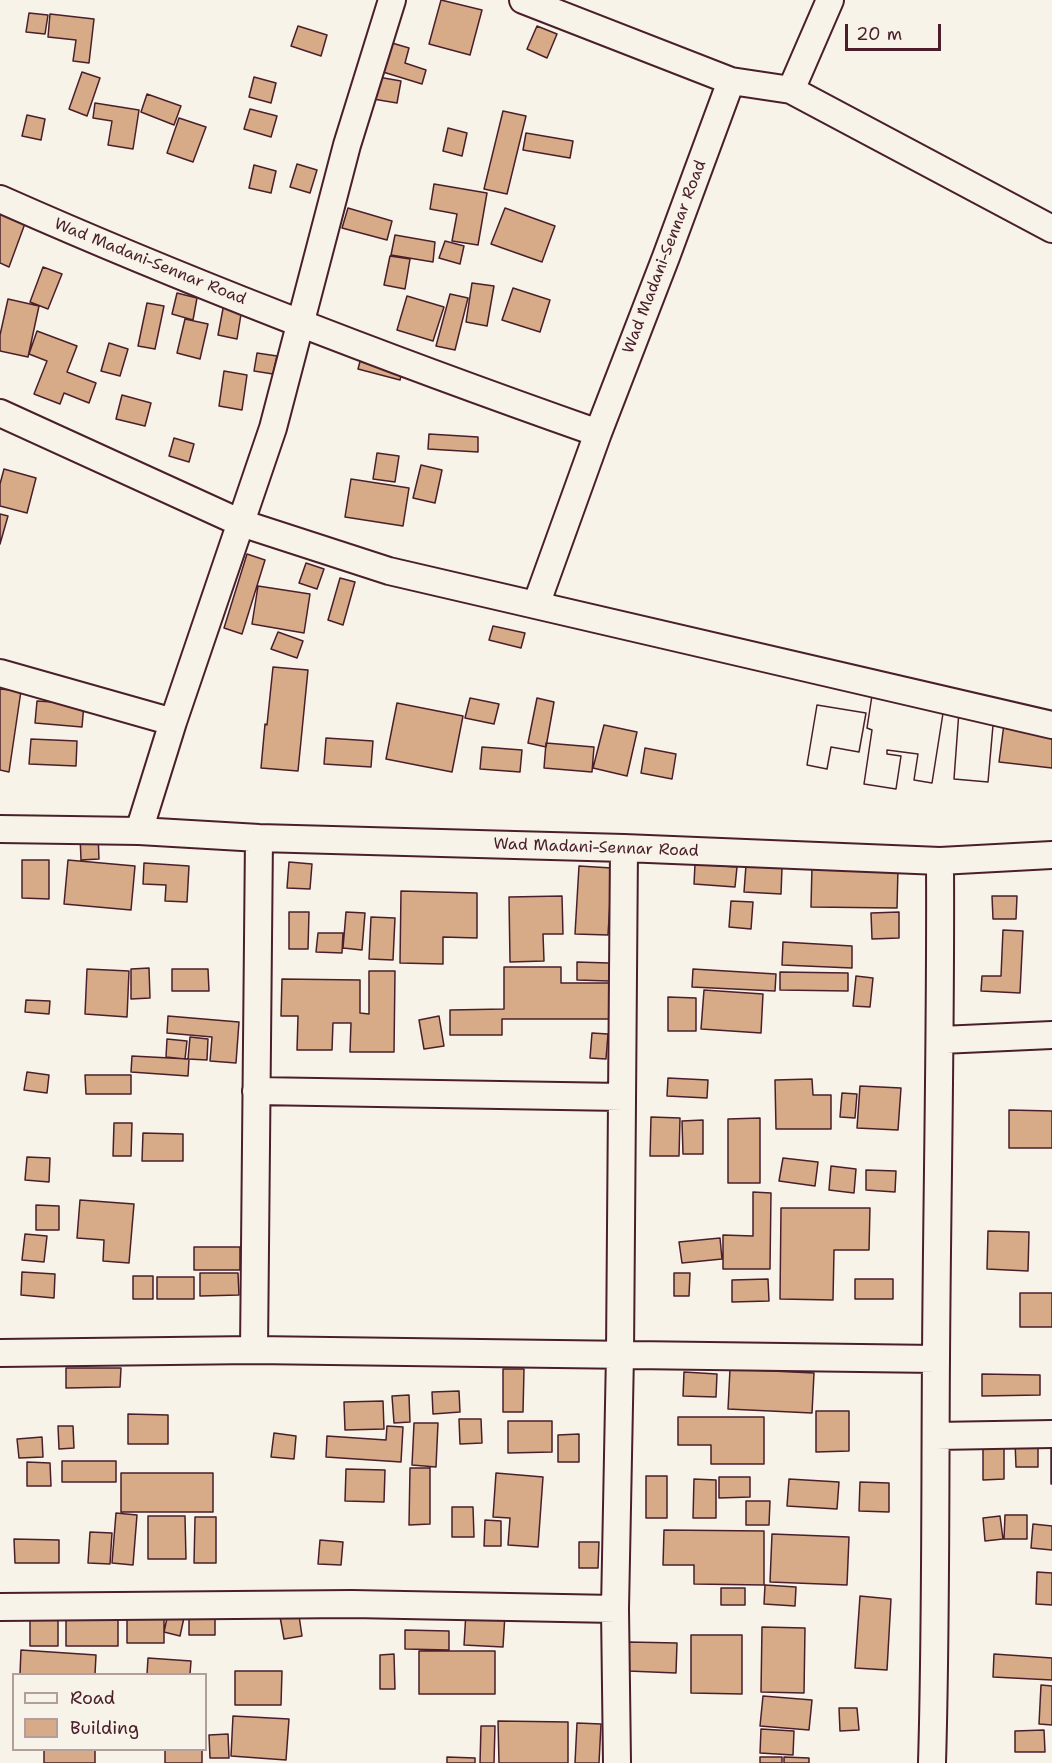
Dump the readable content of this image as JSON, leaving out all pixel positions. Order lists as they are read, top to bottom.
{
  "streets": {
    "street": ["Wad Madani-Sennar Road"]
  },
  "legend": ["Road", "Building"],
  "scale_bar": "20 m"
}
